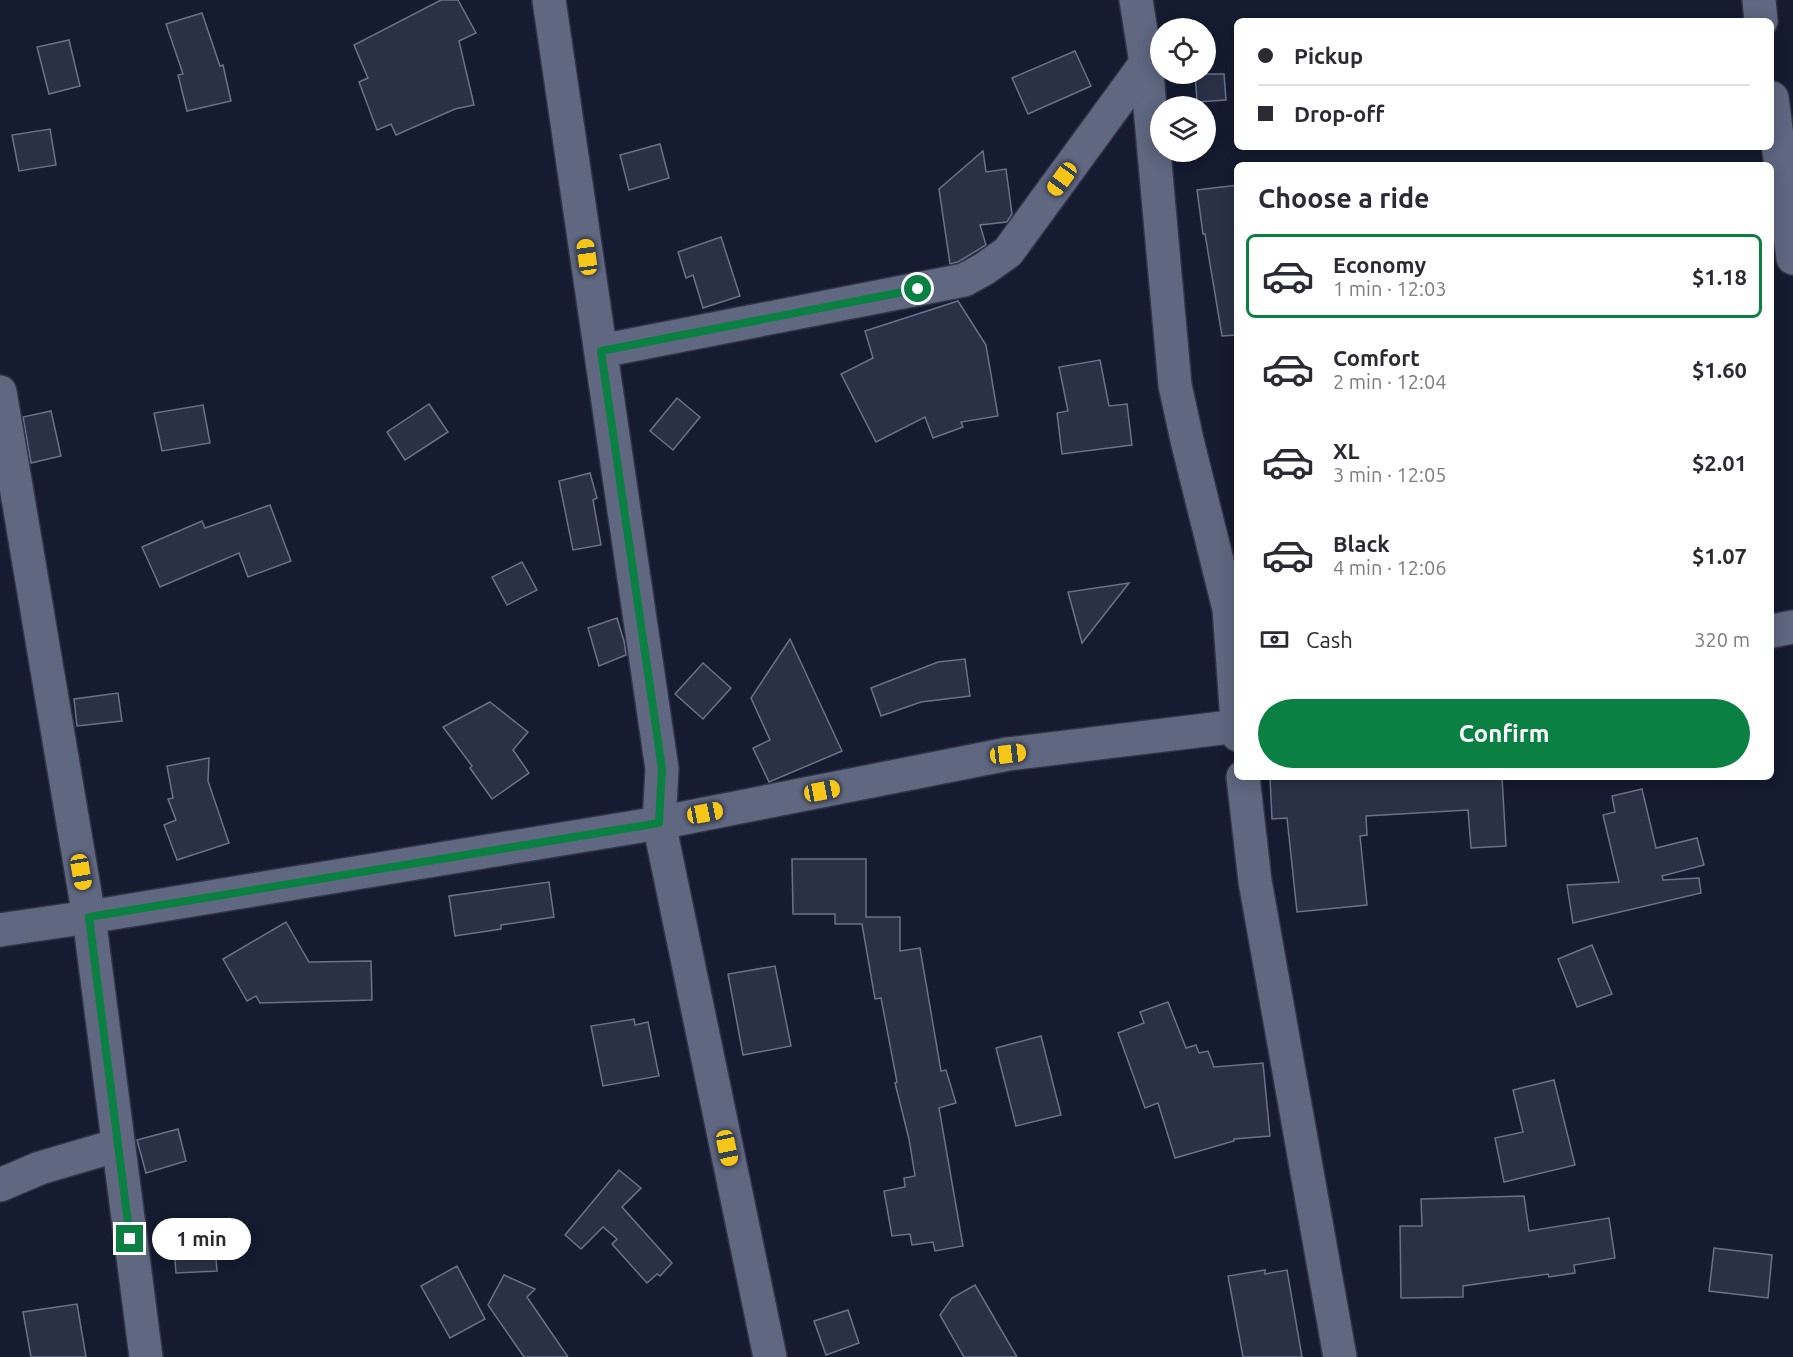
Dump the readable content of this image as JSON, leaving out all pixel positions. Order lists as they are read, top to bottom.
{
  "page": {
    "banner": ["Pickup", "Drop-off"],
    "heading": "Choose a ride",
    "list": [
      {
        "name": "Economy",
        "note": "1 min · 12:03",
        "value": "$1.18"
      },
      {
        "name": "Comfort",
        "note": "2 min · 12:04",
        "value": "$1.60"
      },
      {
        "name": "XL",
        "note": "3 min · 12:05",
        "value": "$2.01"
      },
      {
        "name": "Black",
        "note": "4 min · 12:06",
        "value": "$1.07"
      }
    ],
    "pay": ["Cash", "320 m"],
    "buttons": "Confirm",
    "bubble": "1 min"
  }
}
